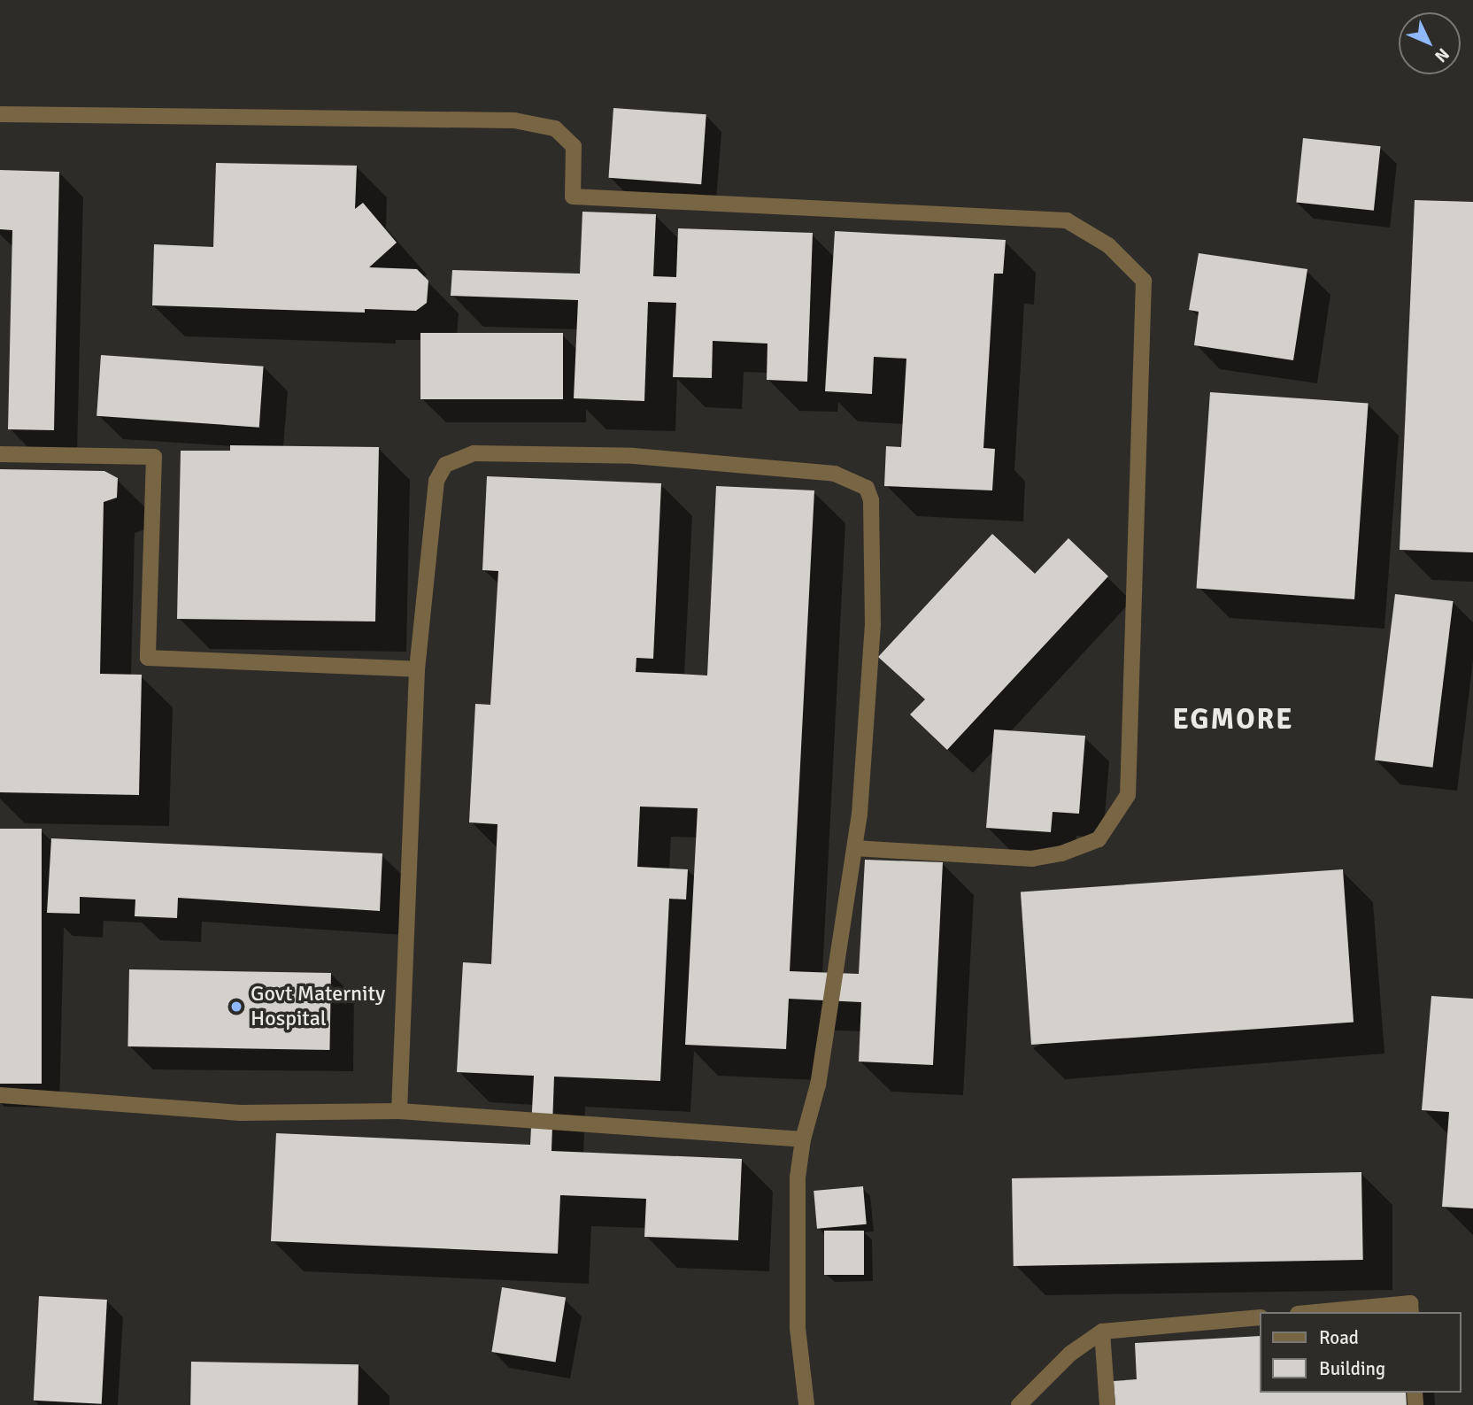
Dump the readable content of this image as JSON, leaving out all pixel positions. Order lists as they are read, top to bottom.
{
  "districts": ["EGMORE"],
  "places": ["Govt Maternity Hospital"],
  "legend": ["Road", "Building"],
  "north": "bottom right"
}
